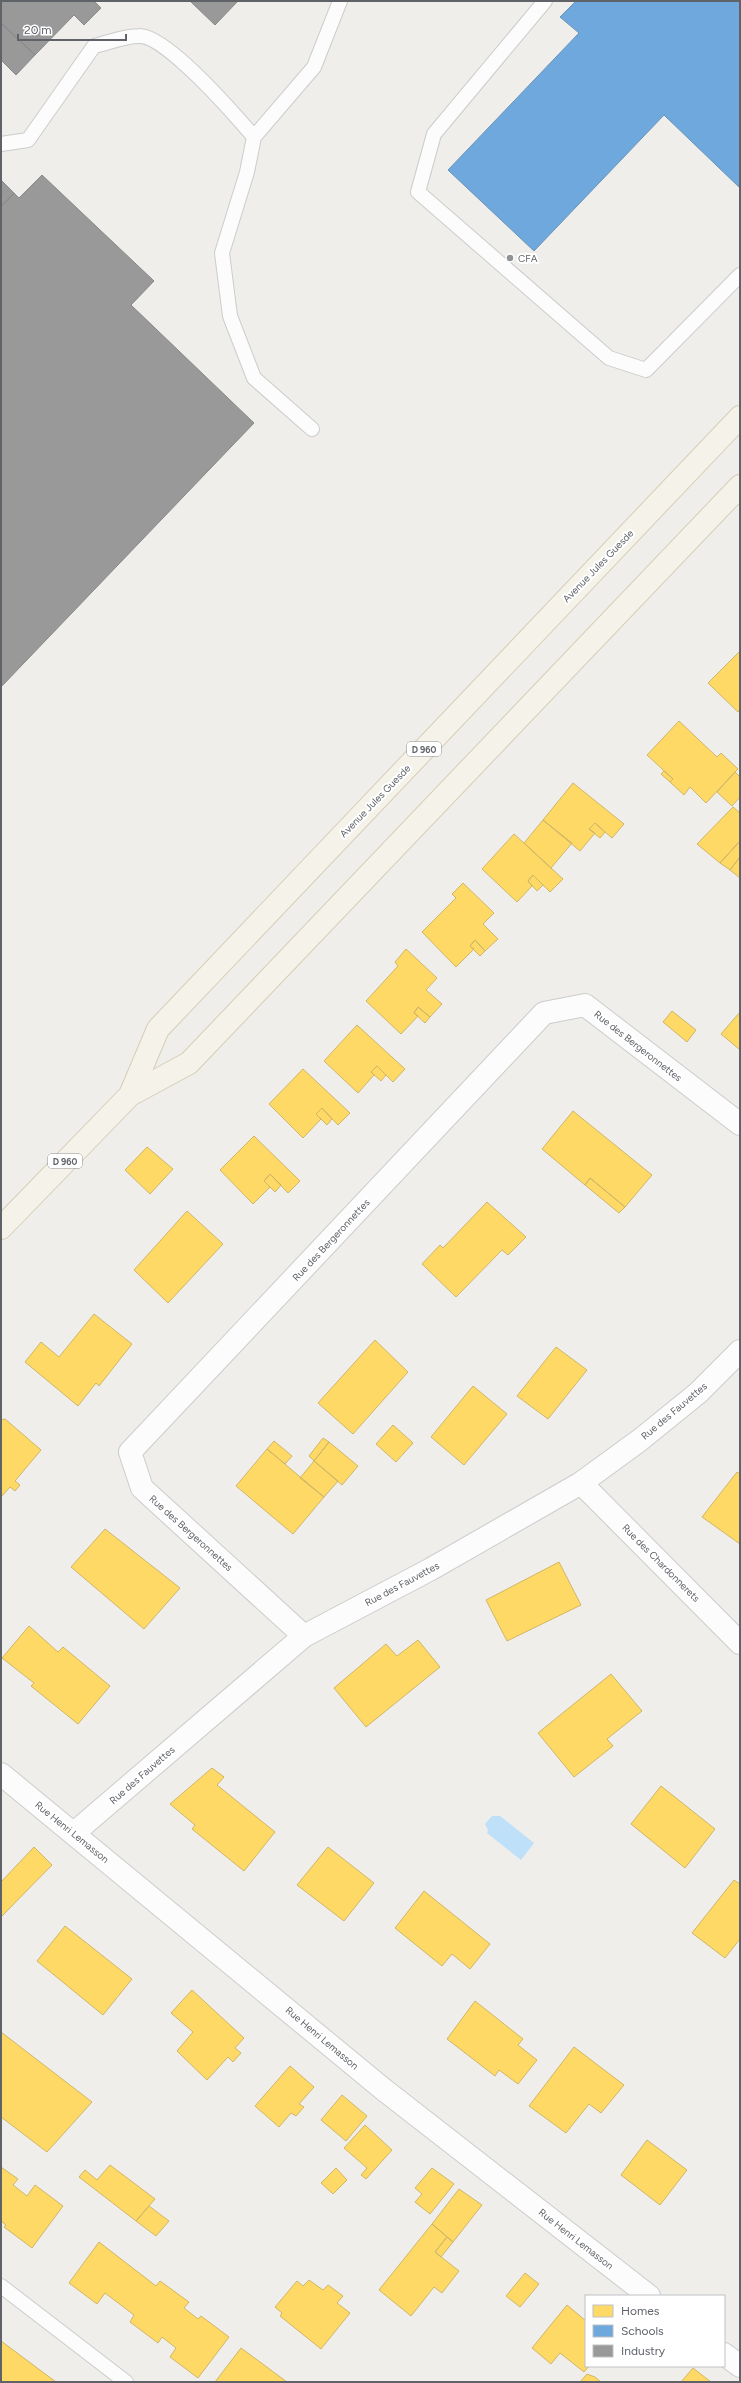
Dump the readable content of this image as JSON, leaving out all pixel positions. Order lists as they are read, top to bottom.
{
  "streets": {
    "main road": ["Avenue Jules Guesde", "D 960"],
    "street": [
      "Rue des Bergeronnettes",
      "Rue des Fauvettes",
      "Rue des Chardonnerets",
      "Rue Henri Lemasson"
    ]
  },
  "crossings": [
    ["Rue des Bergeronnettes", "Rue des Fauvettes"],
    ["Rue des Fauvettes", "Rue des Chardonnerets"],
    ["Rue des Fauvettes", "Rue Henri Lemasson"]
  ],
  "places": ["CFA"],
  "legend": ["Homes", "Schools", "Industry"],
  "scale_bar": "20 m"
}
